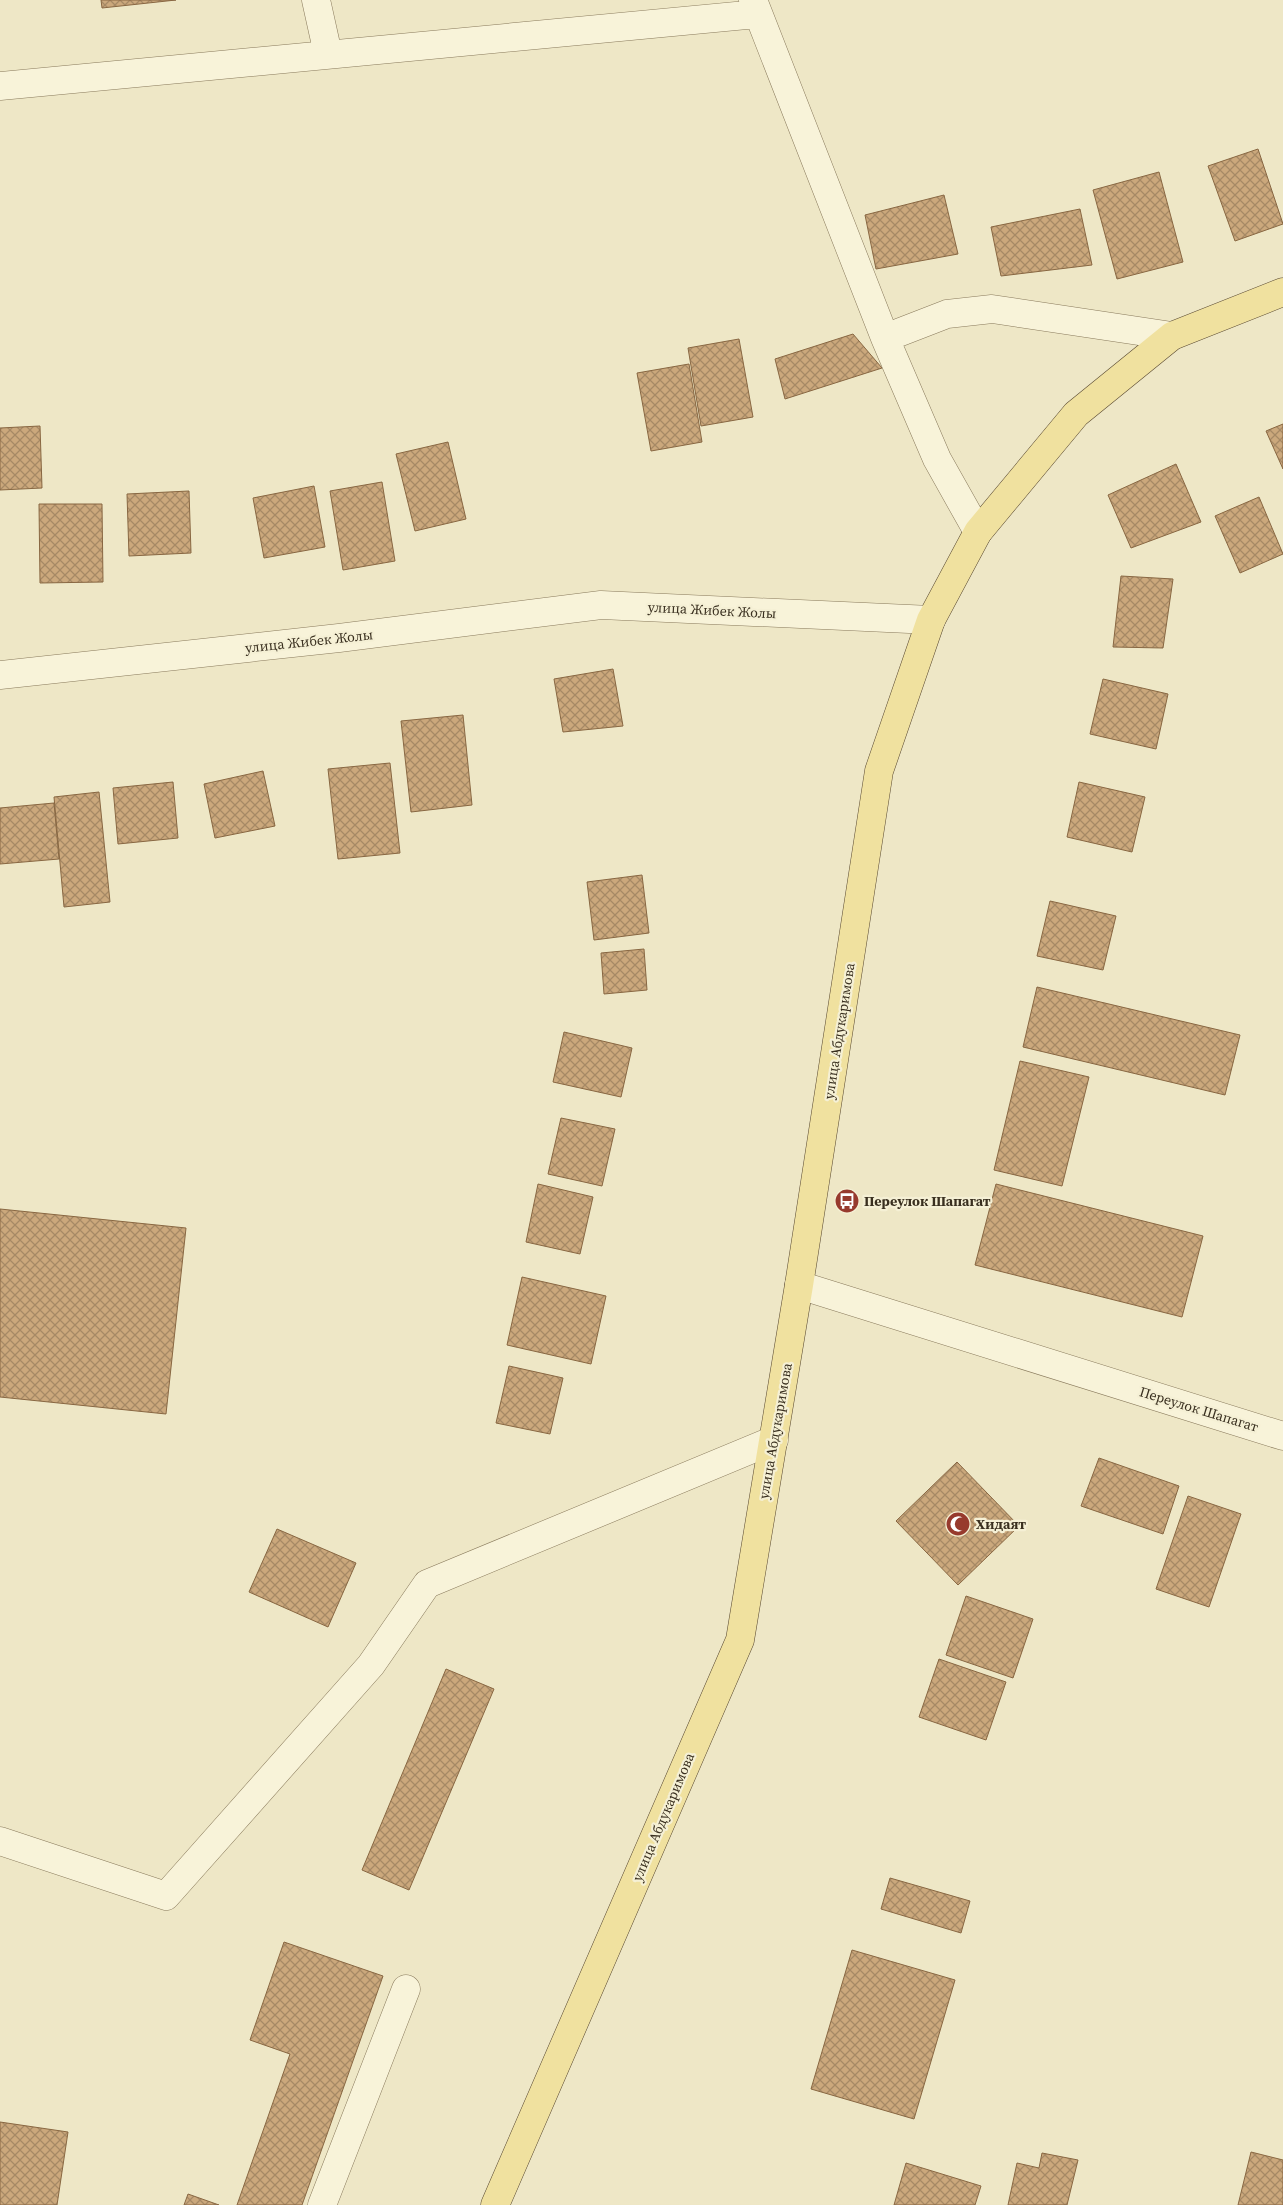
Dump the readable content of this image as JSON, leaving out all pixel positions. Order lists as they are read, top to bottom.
{
  "streets": {
    "main road": ["улица Абдукаримова"],
    "street": ["улица Жибек Жолы", "Переулок Шапагат"]
  },
  "crossings": [
    ["улица Жибек Жолы", "улица Абдукаримова"],
    ["улица Абдукаримова", "Переулок Шапагат"]
  ],
  "places": {
    "bus stop": ["Переулок Шапагат"],
    "mosque": ["Хидаят"]
  }
}
